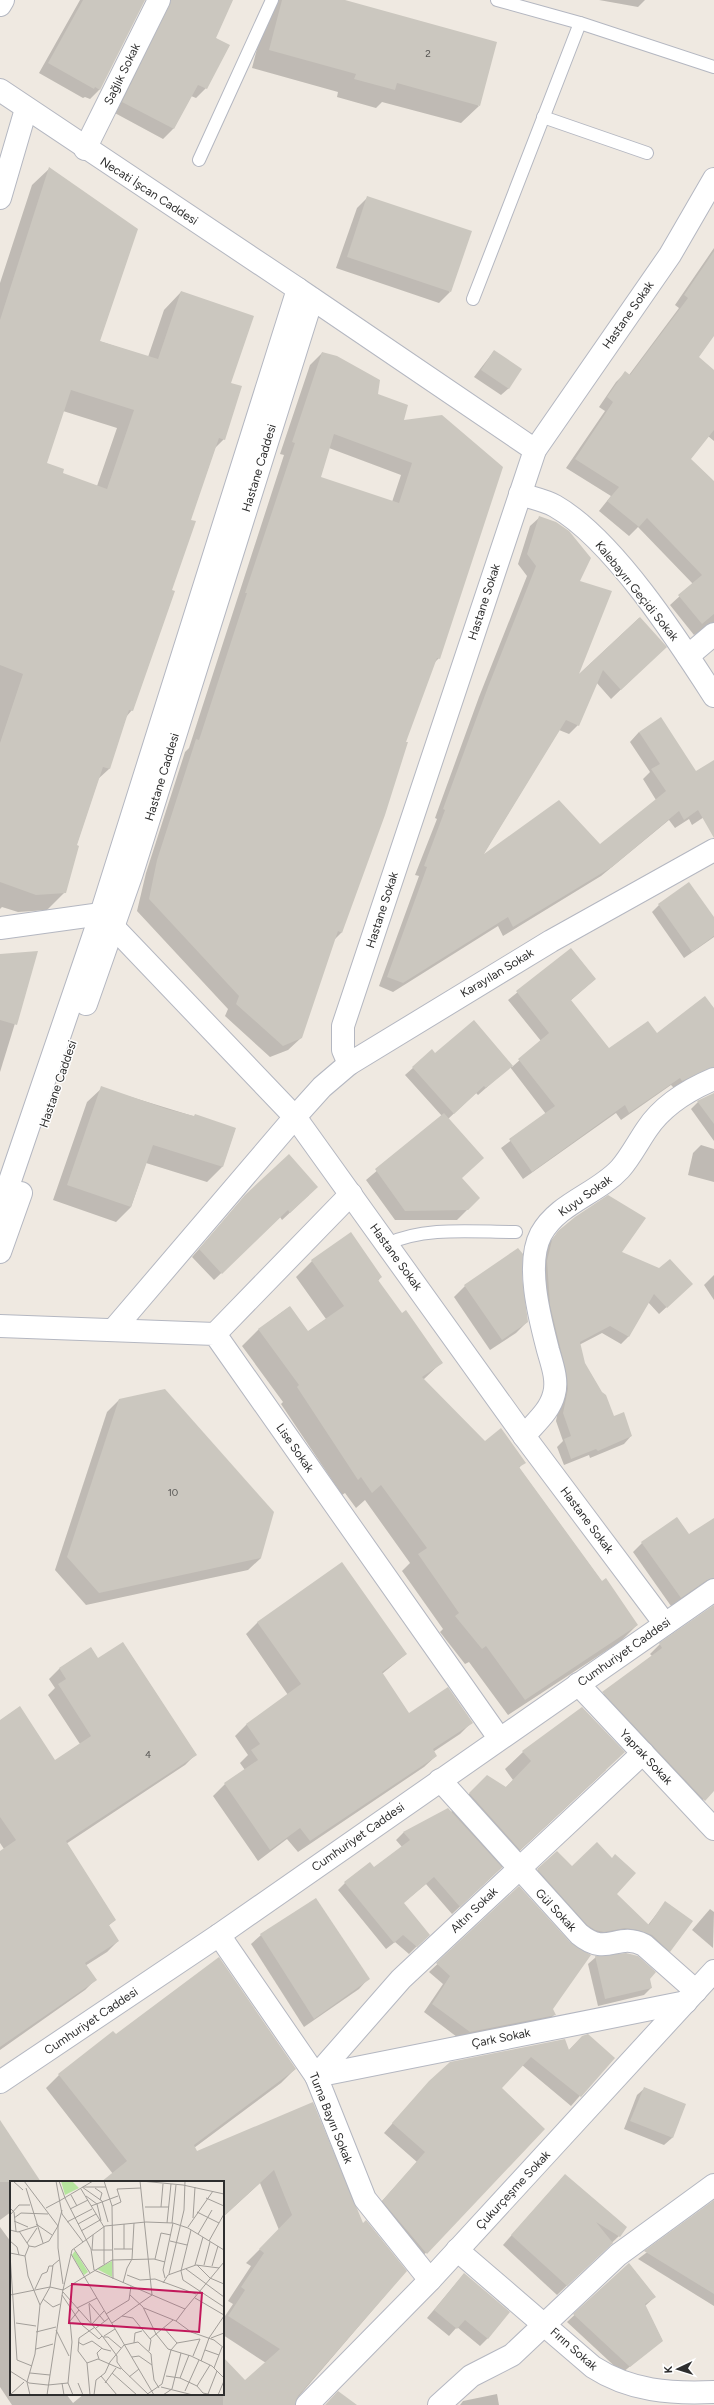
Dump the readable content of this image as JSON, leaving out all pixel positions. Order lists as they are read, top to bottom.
{
  "streets": {
    "street": [
      "Sağlık Sokak",
      "Necati İşcan Caddesi",
      "Hastane Sokak",
      "Hastane Caddesi",
      "Kalebayırı Geçidi Sokak",
      "Karayılan Sokak",
      "Kuyu Sokak",
      "Lise Sokak",
      "Cumhuriyet Caddesi",
      "Yaprak Sokak",
      "Altın Sokak",
      "Gül Sokak",
      "Çark Sokak",
      "Turna Bayırı Sokak",
      "Çukurçeşme Sokak",
      "Fırın Sokak"
    ]
  },
  "crossings": [
    ["Sağlık Sokak", "Necati İşcan Caddesi"],
    ["Necati İşcan Caddesi", "Hastane Sokak"],
    ["Necati İşcan Caddesi", "Hastane Caddesi"],
    ["Hastane Sokak", "Hastane Caddesi"],
    ["Hastane Sokak", "Kalebayırı Geçidi Sokak"],
    ["Hastane Sokak", "Karayılan Sokak"],
    ["Hastane Sokak", "Kuyu Sokak"],
    ["Hastane Sokak", "Cumhuriyet Caddesi"],
    ["Lise Sokak", "Cumhuriyet Caddesi"],
    ["Cumhuriyet Caddesi", "Yaprak Sokak"],
    ["Cumhuriyet Caddesi", "Gül Sokak"],
    ["Cumhuriyet Caddesi", "Turna Bayırı Sokak"],
    ["Yaprak Sokak", "Altın Sokak"],
    ["Altın Sokak", "Gül Sokak"],
    ["Altın Sokak", "Çark Sokak"],
    ["Altın Sokak", "Turna Bayırı Sokak"],
    ["Gül Sokak", "Çark Sokak"],
    ["Gül Sokak", "Çukurçeşme Sokak"],
    ["Çark Sokak", "Turna Bayırı Sokak"],
    ["Çark Sokak", "Çukurçeşme Sokak"],
    ["Turna Bayırı Sokak", "Çukurçeşme Sokak"],
    ["Çukurçeşme Sokak", "Fırın Sokak"]
  ],
  "house_numbers": ["2", "10", "4"],
  "north": "left"
}
